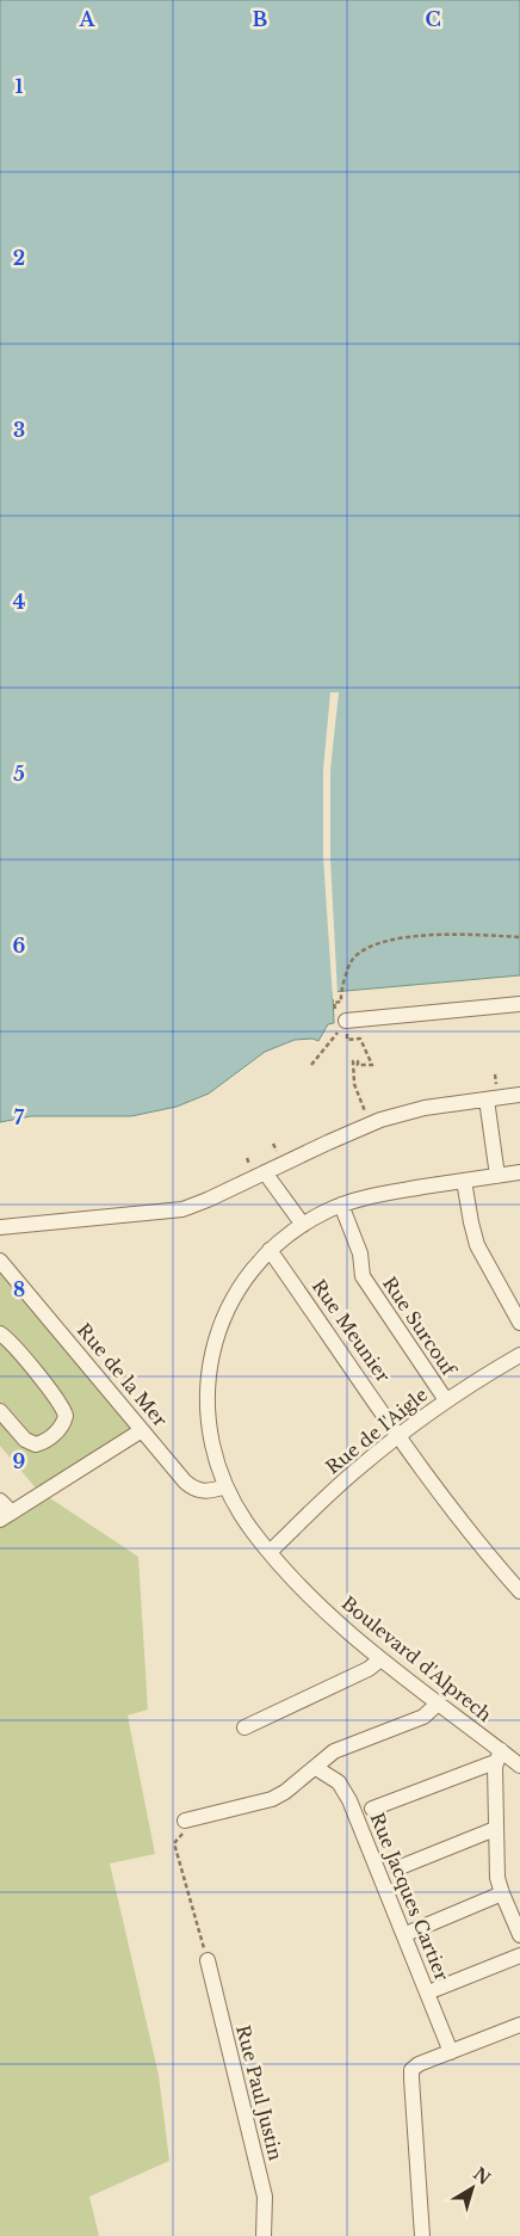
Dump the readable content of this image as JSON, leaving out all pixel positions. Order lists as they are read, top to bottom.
{
  "streets": {
    "street": [
      "Rue Surcouf",
      "Rue Meunier",
      "Rue de la Mer",
      "Rue de l'Aigle",
      "Boulevard d'Alprech",
      "Rue Jacques Cartier",
      "Rue Paul Justin"
    ]
  },
  "crossings": [
    ["Rue Surcouf", "Rue de l'Aigle"],
    ["Rue Surcouf", "Boulevard d'Alprech"],
    ["Rue Meunier", "Rue de l'Aigle"],
    ["Rue Meunier", "Boulevard d'Alprech"],
    ["Rue de la Mer", "Boulevard d'Alprech"],
    ["Rue de l'Aigle", "Boulevard d'Alprech"]
  ],
  "north": "top right",
  "grid": {
    "columns": ["A", "B", "C"],
    "rows": [
      "1",
      "2",
      "3",
      "4",
      "5",
      "6",
      "7",
      "8",
      "9"
    ]
  }
}
